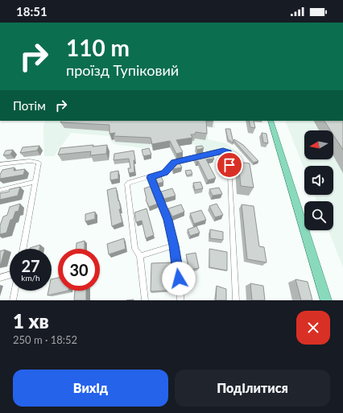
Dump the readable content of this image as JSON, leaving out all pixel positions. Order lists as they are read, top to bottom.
{
  "north": "left",
  "page": {
    "status": "18:51",
    "turn": ["110 m", "проїзд Тупіковий"],
    "then": "Потім",
    "speed": "27 km/h",
    "limit": "30",
    "heading": ["1 хв", "250 m · 18:52"],
    "buttons": ["Вихід", "Поділитися"]
  }
}
